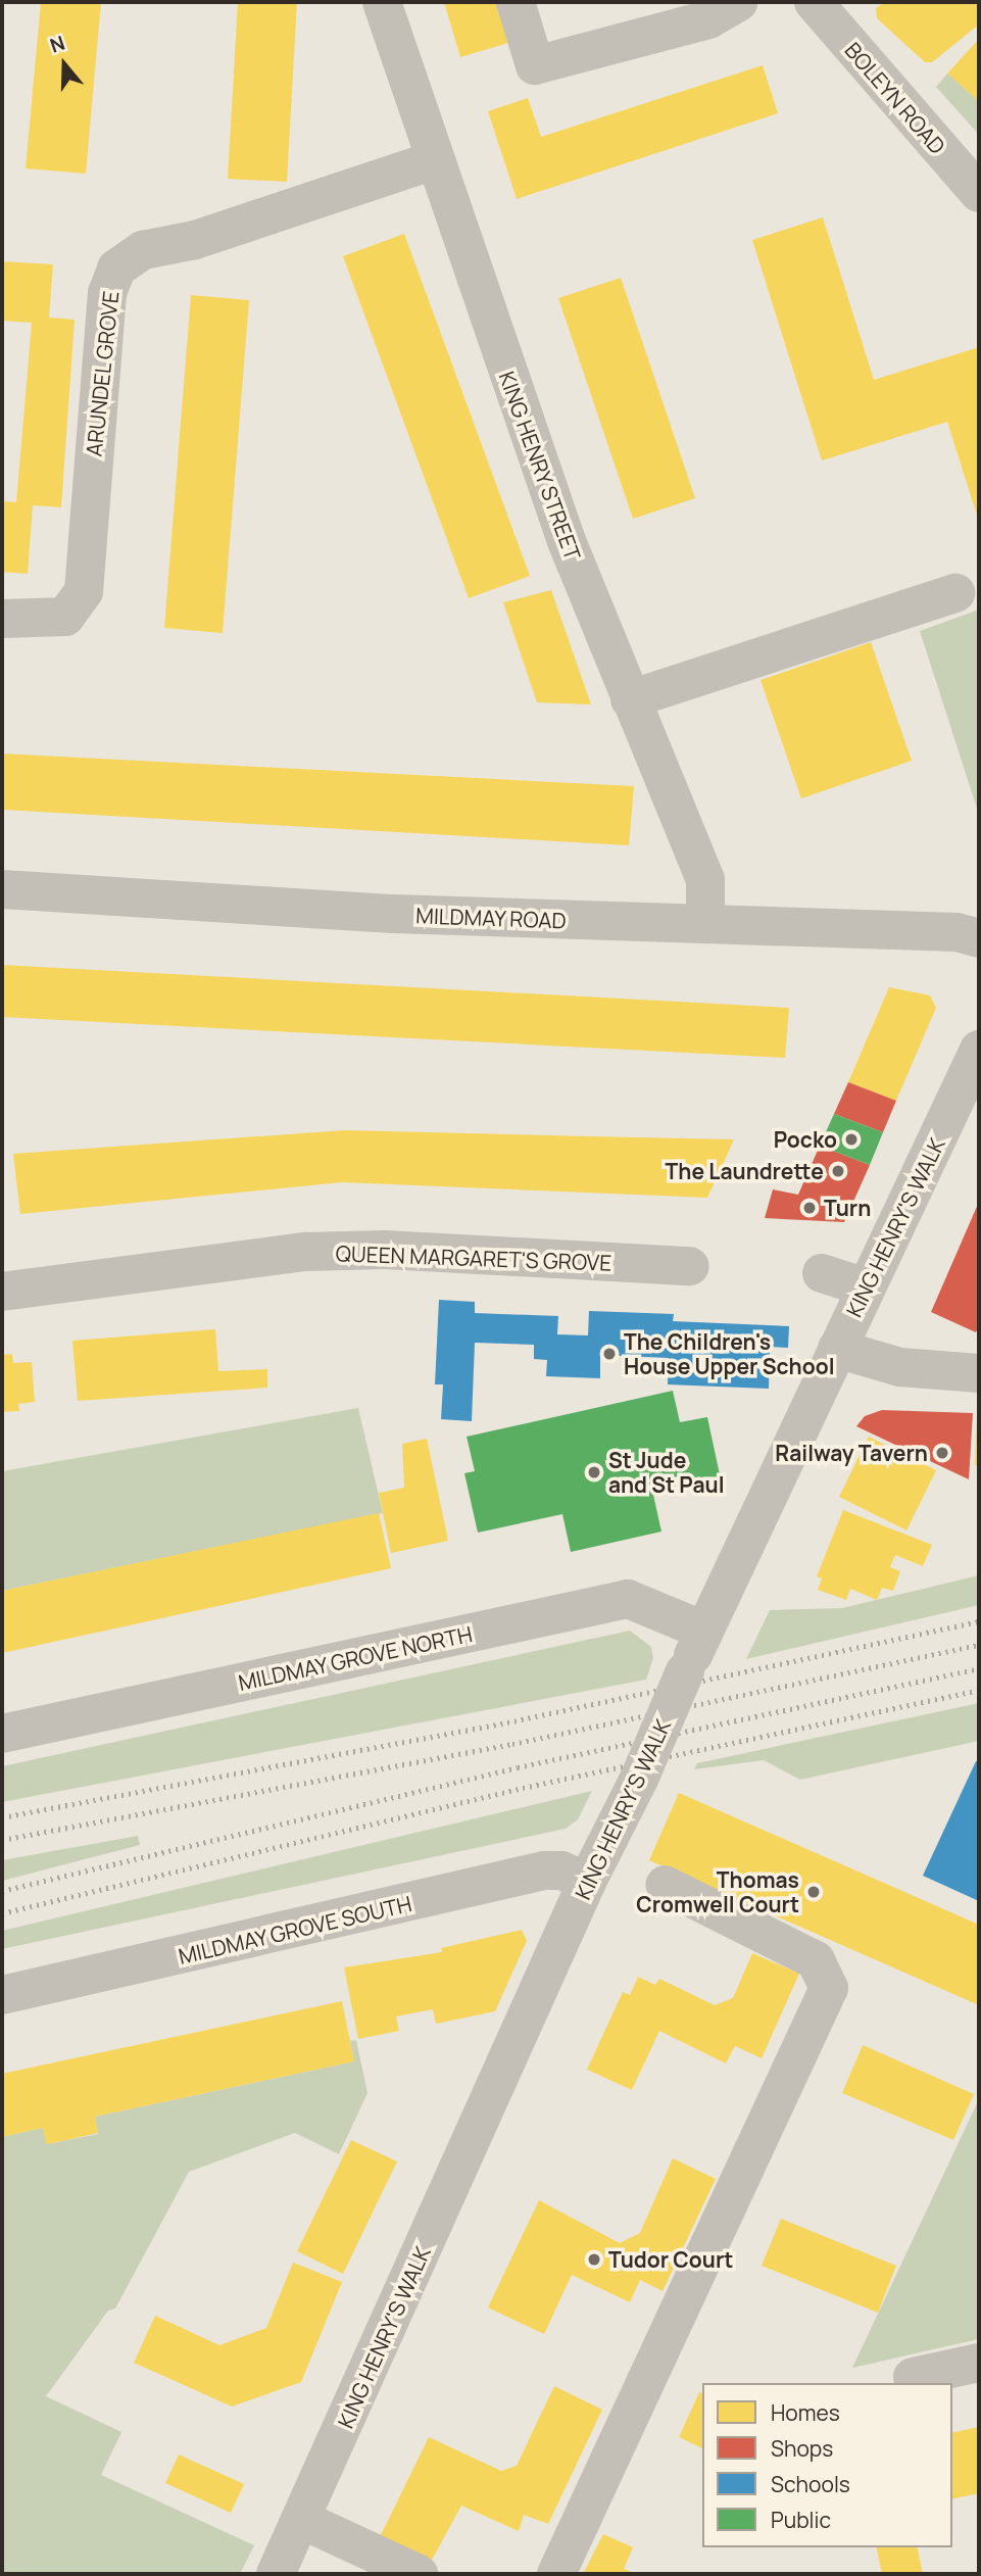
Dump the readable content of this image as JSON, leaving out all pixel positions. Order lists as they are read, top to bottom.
{
  "streets": {
    "street": [
      "BOLEYN ROAD",
      "ARUNDEL GROVE",
      "KING HENRY STREET",
      "MILDMAY ROAD",
      "KING HENRY'S WALK",
      "QUEEN MARGARET'S GROVE",
      "MILDMAY GROVE NORTH",
      "MILDMAY GROVE SOUTH"
    ]
  },
  "crossings": [
    ["ARUNDEL GROVE", "KING HENRY STREET"],
    ["KING HENRY STREET", "MILDMAY ROAD"],
    ["KING HENRY'S WALK", "MILDMAY GROVE NORTH"],
    ["KING HENRY'S WALK", "MILDMAY GROVE SOUTH"]
  ],
  "places": [
    "Pocko",
    "The Laundrette",
    "Turn",
    "The Children's House Upper School",
    "Railway Tavern",
    "St Jude and St Paul",
    "Thomas Cromwell Court",
    "Tudor Court"
  ],
  "legend": [
    "Homes",
    "Shops",
    "Schools",
    "Public"
  ],
  "north": "top"
}
